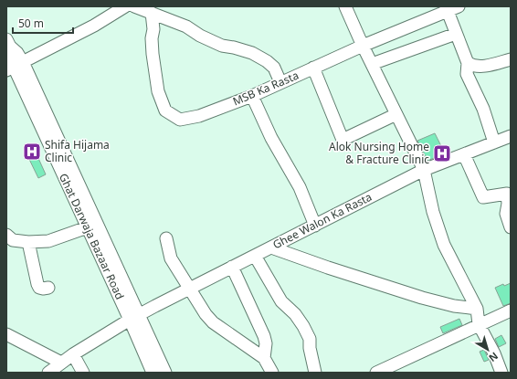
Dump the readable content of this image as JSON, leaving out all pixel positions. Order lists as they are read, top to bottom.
{
  "streets": {
    "street": ["MSB Ka Rasta", "Ghee Walon Ka Rasta"]
  },
  "places": {
    "hospital": ["Shifa Hijama Clinic", "Alok Nursing Home & Fracture Clinic"]
  },
  "scale_bar": "50 m",
  "north": "bottom right"
}
